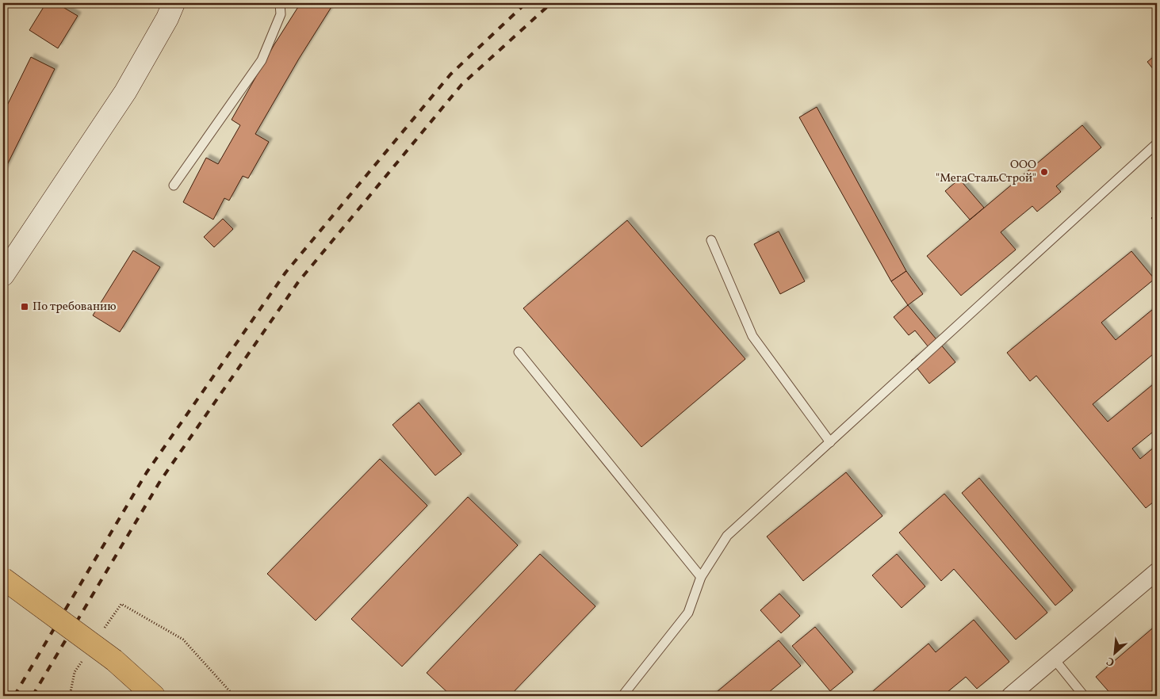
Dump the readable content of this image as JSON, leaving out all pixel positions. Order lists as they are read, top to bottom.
{
  "places": {
    "other": ["ООО \"МегаСтальСтрой\""],
    "transit": ["По требованию"]
  },
  "north": "bottom left"
}
